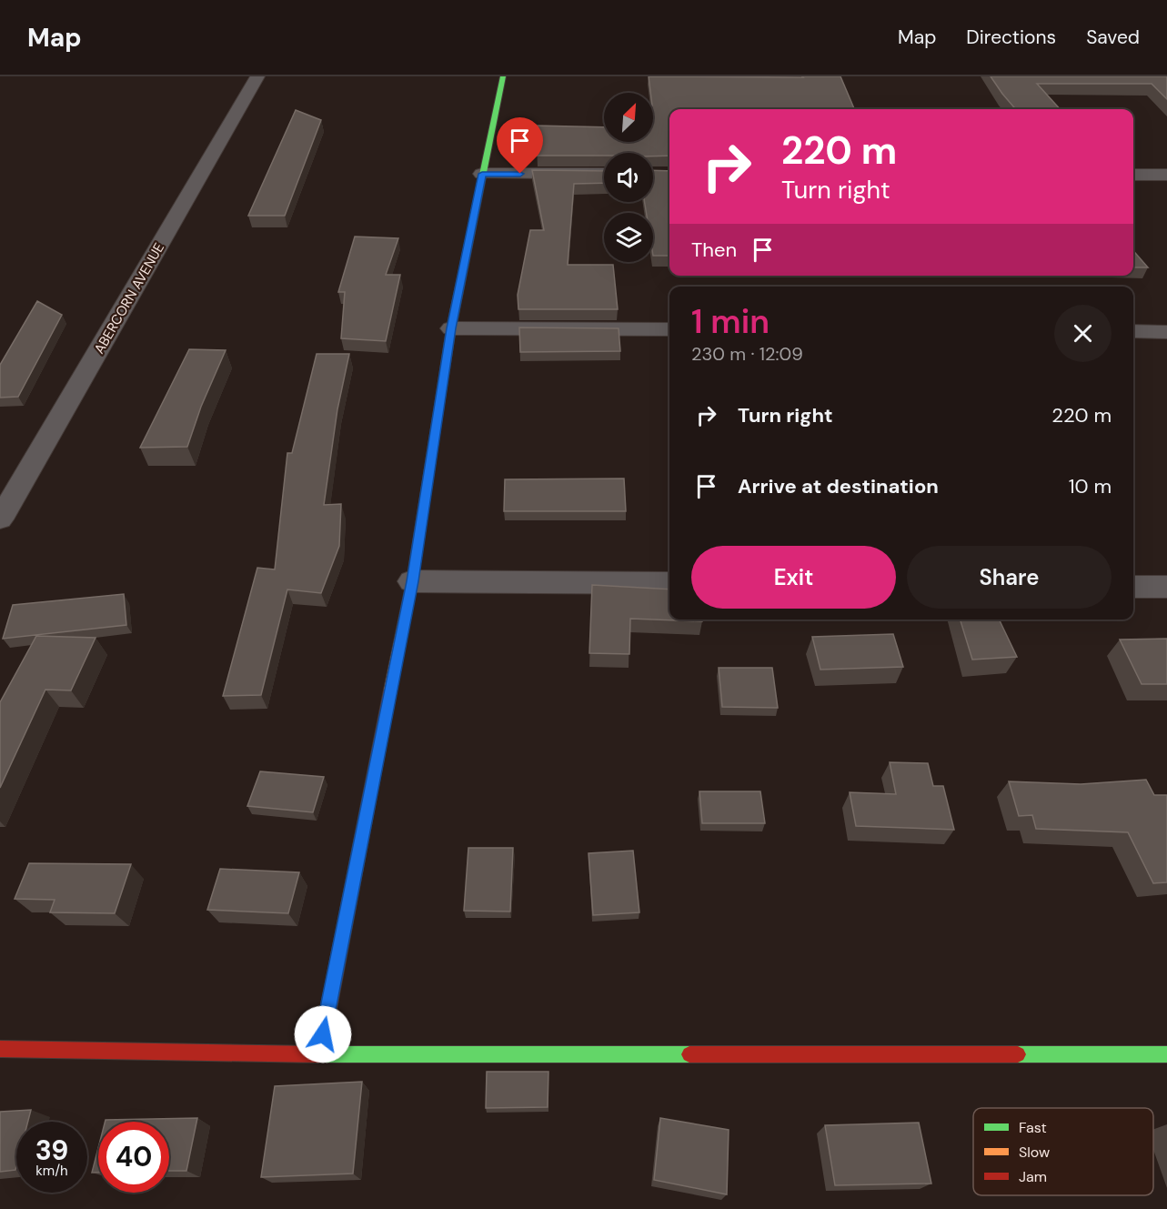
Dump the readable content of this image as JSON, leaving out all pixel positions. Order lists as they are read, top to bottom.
{
  "streets": {
    "street": ["ABERCORN AVENUE"]
  },
  "legend": ["Fast", "Slow", "Jam"],
  "north": "top right",
  "page": {
    "header": "Map",
    "nav": ["Map", "Directions", "Saved"],
    "turn": ["220 m", "Turn right"],
    "then": "Then",
    "heading": ["1 min", "230 m · 12:09"],
    "list": [
      {
        "name": "Turn right",
        "value": "220 m"
      },
      {
        "name": "Arrive at destination",
        "value": "10 m"
      }
    ],
    "buttons": ["Exit", "Share"],
    "speed": "39 km/h",
    "limit": "40"
  }
}
